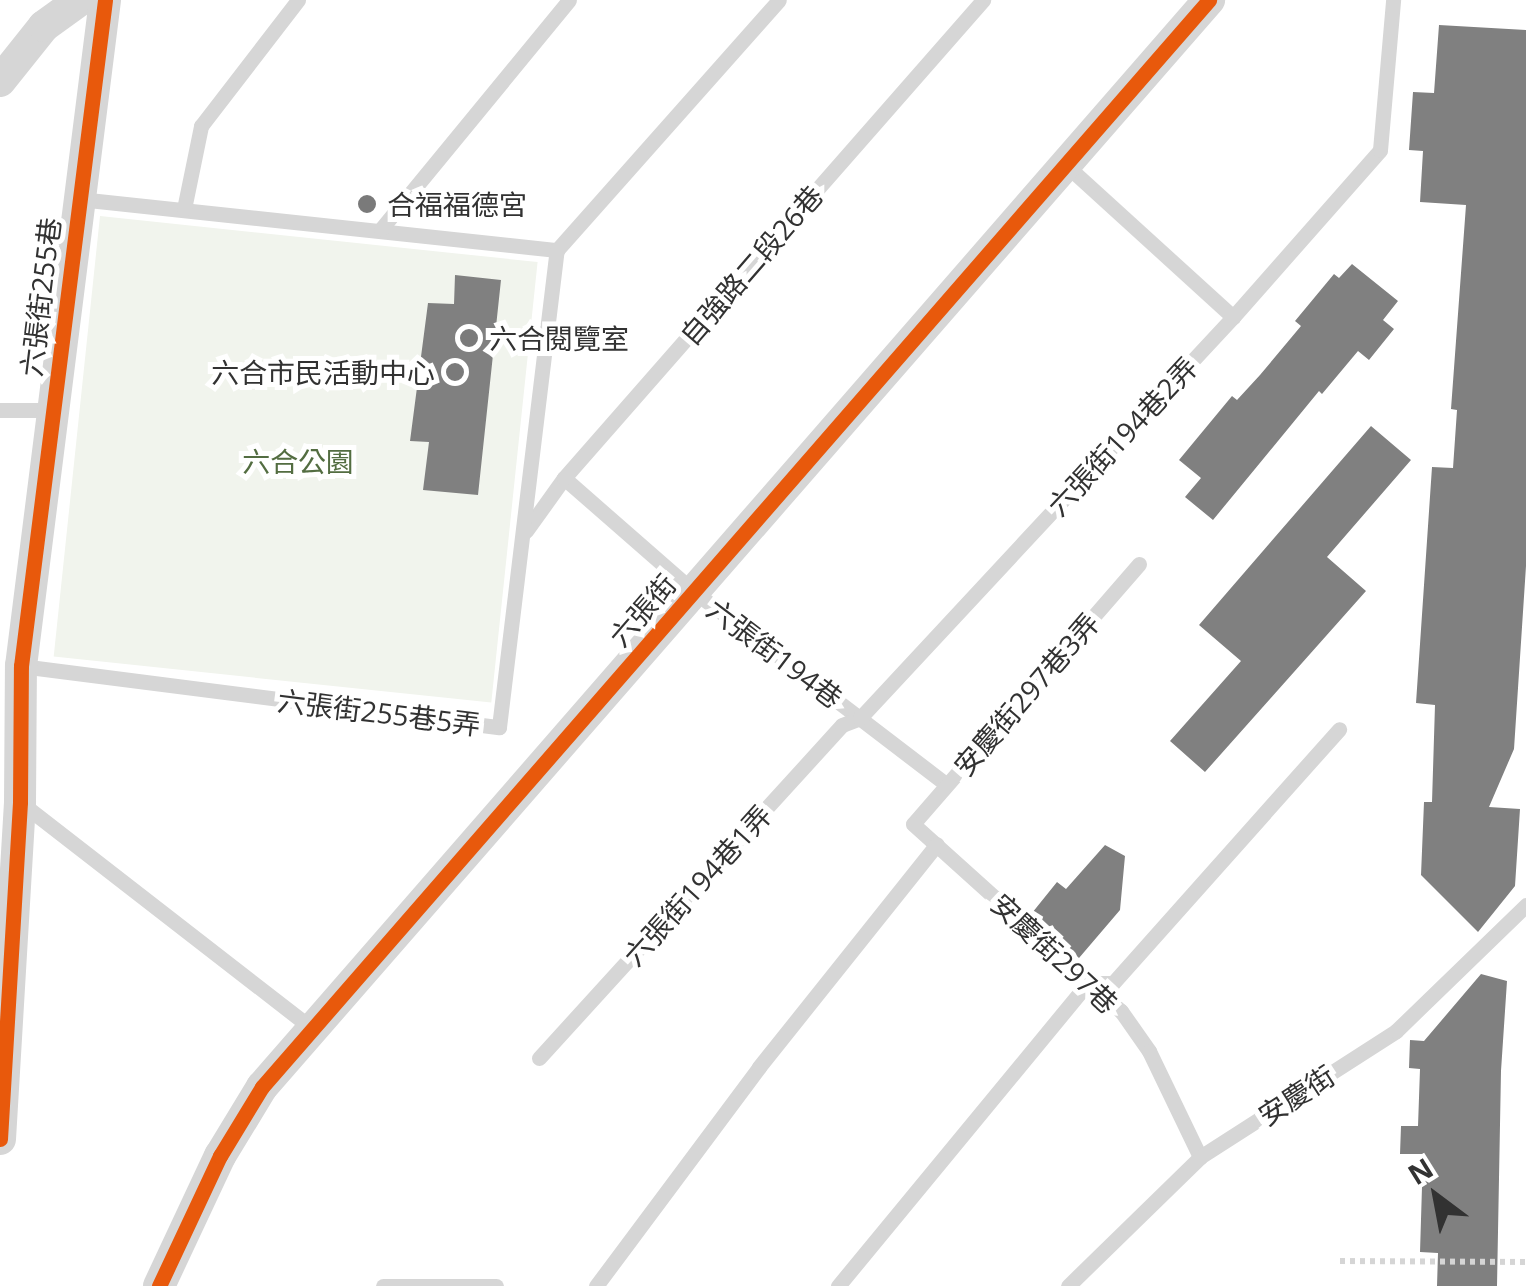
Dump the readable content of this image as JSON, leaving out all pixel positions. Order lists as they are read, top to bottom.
{
  "streets": {
    "street": ["六張街255巷", "六張街"],
    "lane": [
      "自強路二段26巷",
      "六張街194巷2弄",
      "六張街194巷",
      "安慶街297巷3弄",
      "六張街255巷5弄",
      "六張街194巷1弄",
      "安慶街297巷",
      "安慶街"
    ]
  },
  "crossings": [
    ["自強路二段26巷", "六張街194巷"],
    ["自強路二段26巷", "六張街255巷5弄"],
    ["六張街255巷", "六張街255巷5弄"],
    ["六張街194巷2弄", "六張街194巷"],
    ["六張街194巷2弄", "六張街194巷1弄"],
    ["六張街", "六張街194巷"],
    ["六張街194巷", "安慶街297巷3弄"],
    ["六張街194巷", "六張街194巷1弄"],
    ["安慶街297巷3弄", "安慶街297巷"],
    ["安慶街297巷", "安慶街"]
  ],
  "parks": ["六合公園"],
  "places": ["合福福德宮", "六合閱覽室", "六合市民活動中心"],
  "north": "top left"
}
